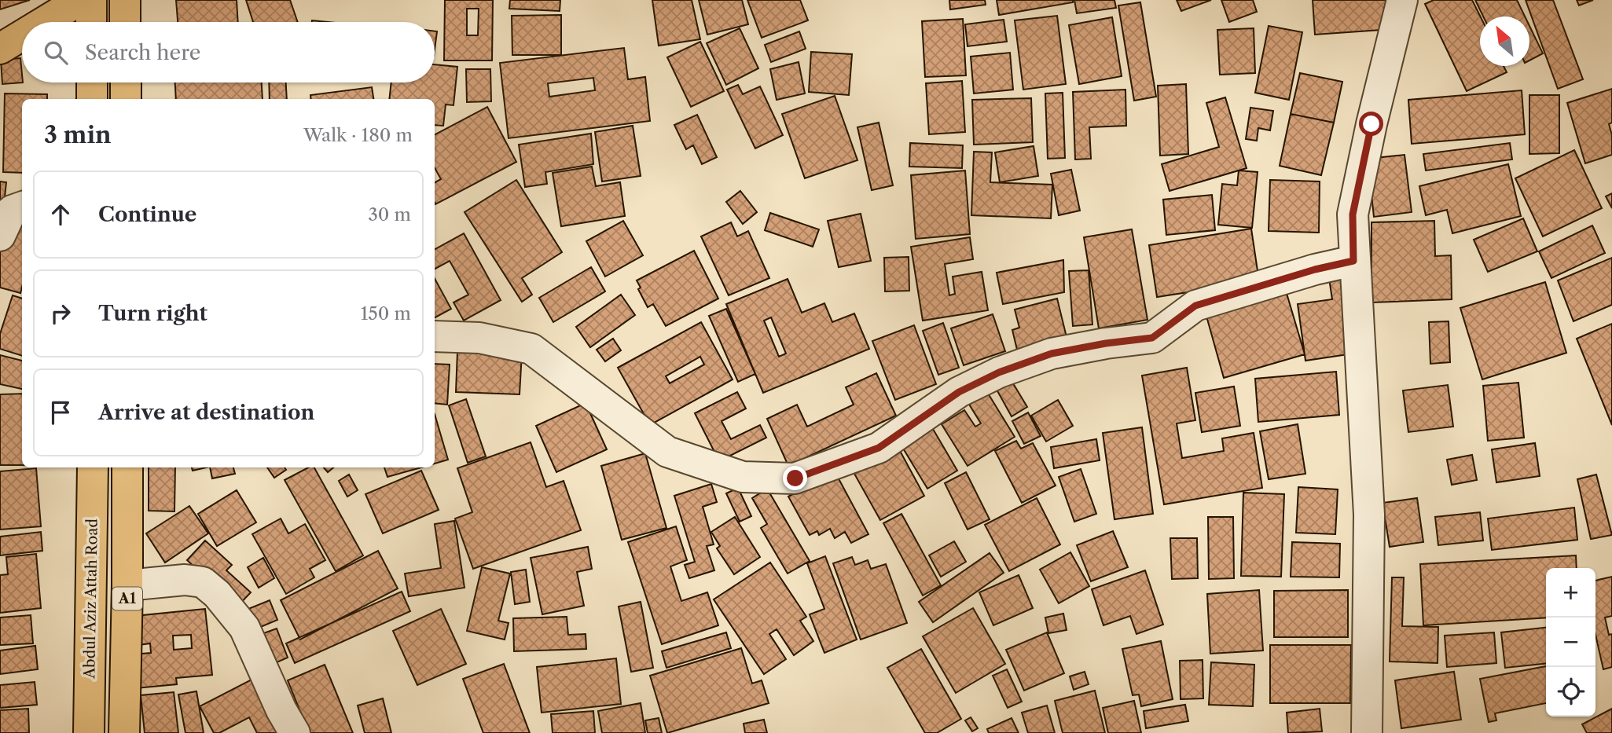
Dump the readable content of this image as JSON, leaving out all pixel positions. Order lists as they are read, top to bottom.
{
  "streets": {
    "main road": ["Abdul Aziz Attah Road", "A1"]
  },
  "north": "top left",
  "page": {
    "search": "Search here",
    "heading": ["3 min", "Walk · 180 m"],
    "list": [
      ["Continue", "30 m"],
      ["Turn right", "150 m"],
      "Arrive at destination"
    ],
    "map_buttons": ["+", "−"]
  }
}
